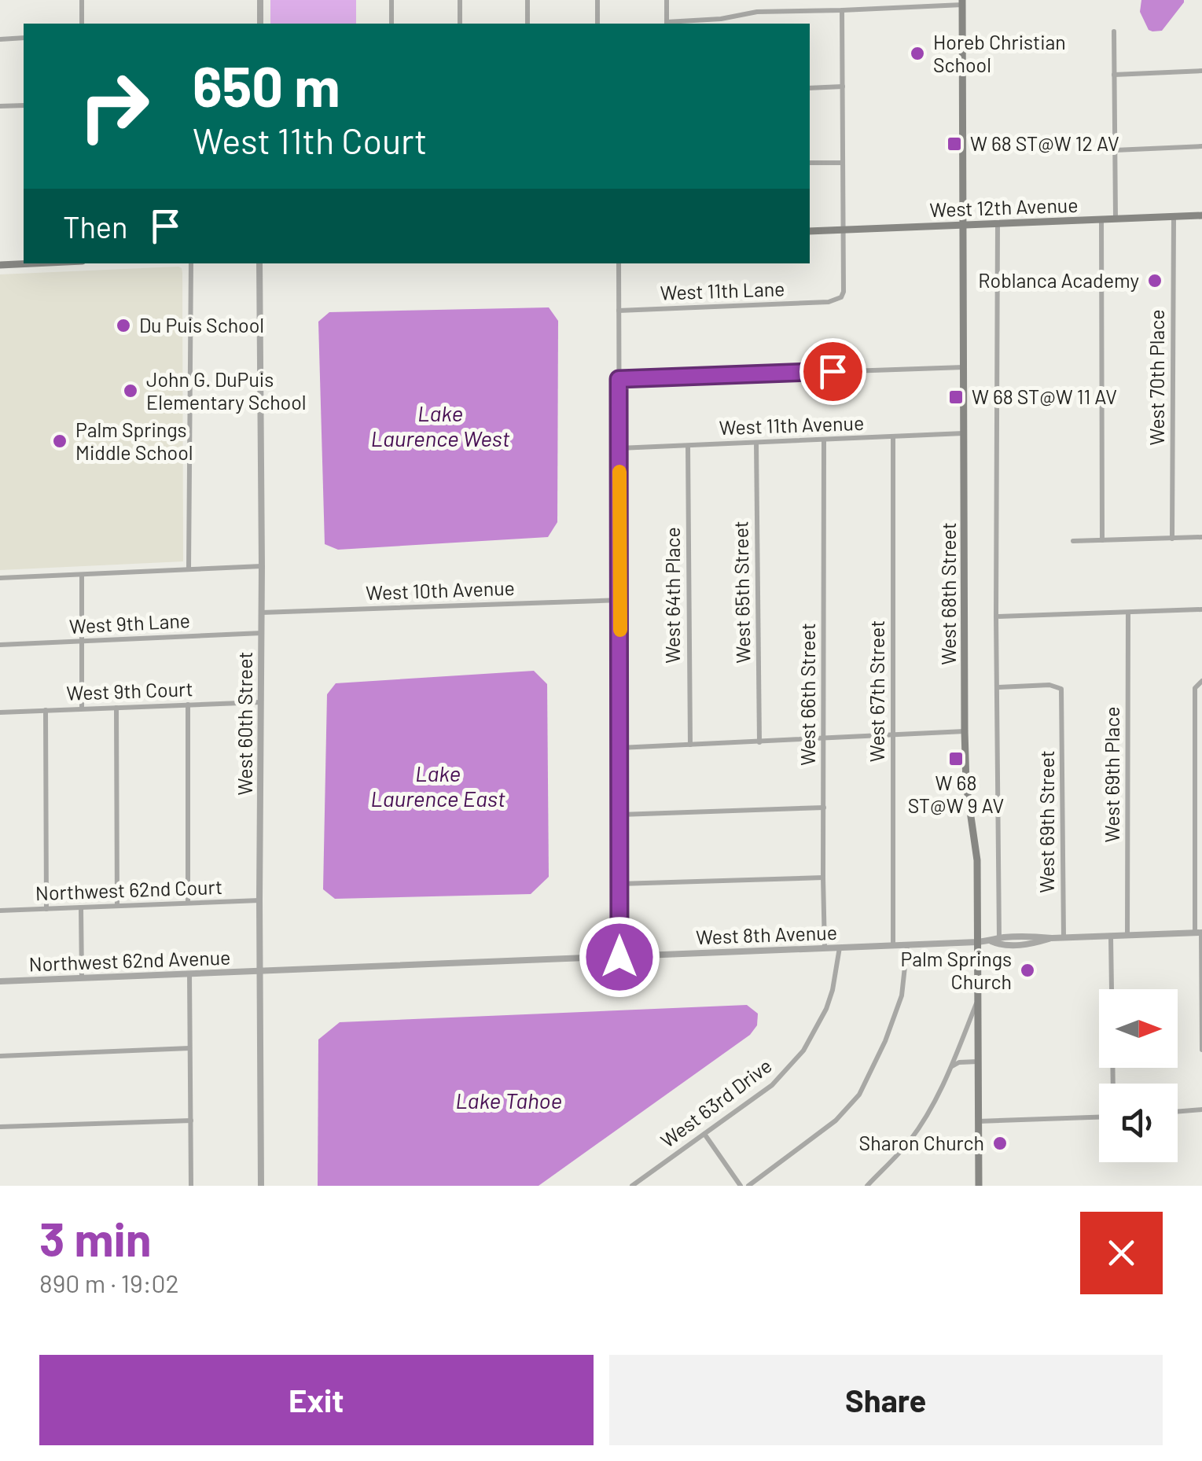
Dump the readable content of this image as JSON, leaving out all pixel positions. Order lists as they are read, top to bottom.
{
  "streets": {
    "main road": ["West 12th Avenue", "West 68th Street"],
    "street": [
      "West 11th Lane",
      "West 70th Place",
      "West 11th Avenue",
      "West 10th Avenue",
      "West 65th Street",
      "West 64th Place",
      "West 9th Lane",
      "West 9th Court",
      "West 67th Street",
      "West 66th Street",
      "West 60th Street",
      "West 69th Place",
      "West 69th Street",
      "Northwest 62nd Court",
      "West 8th Avenue",
      "Northwest 62nd Avenue",
      "West 63rd Drive"
    ]
  },
  "crossings": [
    ["West 12th Avenue", "West 11th Lane"],
    ["West 12th Avenue", "West 70th Place"],
    ["West 12th Avenue", "West 68th Street"],
    ["West 11th Avenue", "West 65th Street"],
    ["West 11th Avenue", "West 68th Street"],
    ["West 11th Avenue", "West 64th Place"],
    ["West 11th Avenue", "West 67th Street"],
    ["West 11th Avenue", "West 66th Street"],
    ["West 10th Avenue", "West 60th Street"],
    ["West 68th Street", "West 8th Avenue"],
    ["West 9th Lane", "West 60th Street"],
    ["West 9th Court", "West 60th Street"],
    ["West 67th Street", "West 8th Avenue"],
    ["West 66th Street", "West 8th Avenue"],
    ["West 60th Street", "Northwest 62nd Court"],
    ["West 60th Street", "West 8th Avenue"],
    ["West 60th Street", "Northwest 62nd Avenue"],
    ["West 69th Place", "West 8th Avenue"],
    ["West 69th Street", "West 8th Avenue"],
    ["West 8th Avenue", "Northwest 62nd Avenue"],
    ["West 8th Avenue", "West 63rd Drive"]
  ],
  "water": ["Lake Laurence West", "Lake Laurence East", "Lake Tahoe"],
  "places": {
    "other": [
      "Horeb Christian School",
      "Roblanca Academy",
      "Du Puis School",
      "John G. DuPuis Elementary School",
      "Palm Springs Middle School",
      "Palm Springs Church",
      "Sharon Church"
    ],
    "transit": ["W 68 ST@W 12 AV", "W 68 ST@W 11 AV", "W 68 ST@W 9 AV"]
  },
  "north": "right",
  "page": {
    "turn": ["650 m", "West 11th Court"],
    "then": "Then",
    "heading": ["3 min", "890 m · 19:02"],
    "buttons": ["Exit", "Share"]
  }
}
